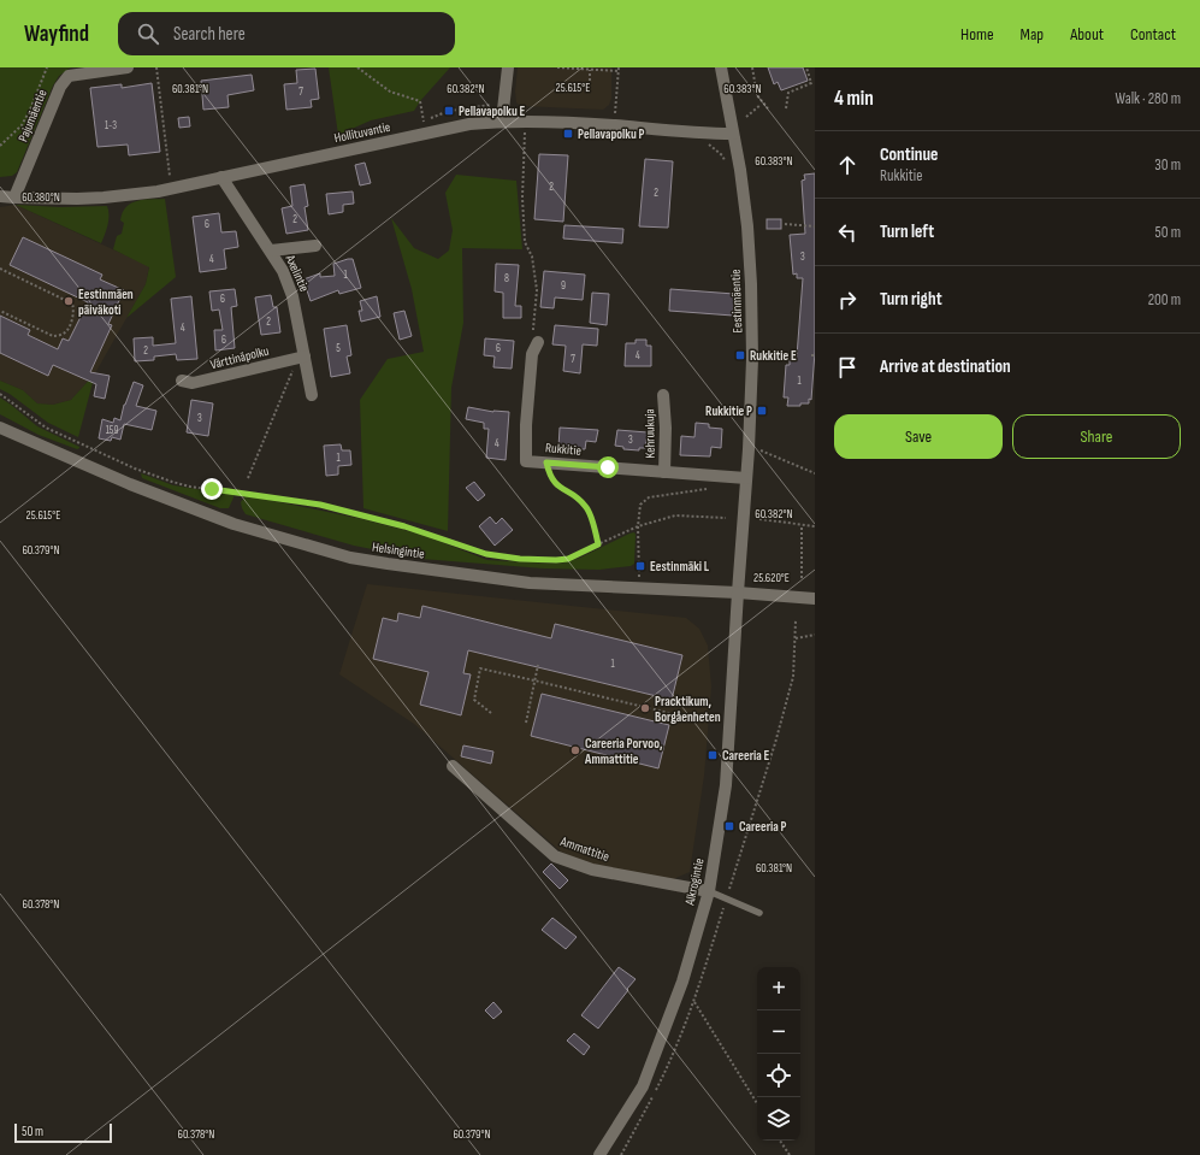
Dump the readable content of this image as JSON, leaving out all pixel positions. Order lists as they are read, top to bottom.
{
  "streets": {
    "street": [
      "Pajumäentie",
      "Hollituvantie",
      "Axelintie",
      "Eestinmäentie",
      "Värttinäpolku",
      "Kehruukuja",
      "Rukkitie",
      "Helsingintie",
      "Ammattitie",
      "Alkrogintie"
    ]
  },
  "crossings": [
    ["Pajumäentie", "Hollituvantie"],
    ["Hollituvantie", "Axelintie"],
    ["Hollituvantie", "Eestinmäentie"],
    ["Axelintie", "Värttinäpolku"],
    ["Eestinmäentie", "Rukkitie"],
    ["Eestinmäentie", "Helsingintie"],
    ["Eestinmäentie", "Alkrogintie"],
    ["Kehruukuja", "Rukkitie"],
    ["Helsingintie", "Alkrogintie"],
    ["Ammattitie", "Alkrogintie"]
  ],
  "places": {
    "transit": [
      "Pellavapolku E",
      "Pellavapolku P",
      "Rukkitie E",
      "Rukkitie P",
      "Eestinmäki L",
      "Careeria E",
      "Careeria P"
    ],
    "other": ["Eestinmäen päiväkoti", "Pracktikum, Borgåenheten", "Careeria Porvoo, Ammattitie"]
  },
  "house_numbers": [
    "7",
    "1-3",
    "2",
    "2",
    "2",
    "6",
    "3",
    "4",
    "1",
    "8",
    "9",
    "6",
    "2",
    "4",
    "6",
    "5",
    "6",
    "2",
    "4",
    "7",
    "1",
    "3",
    "159",
    "3",
    "4",
    "1",
    "1"
  ],
  "scale_bar": "50 m",
  "page": {
    "header": "Wayfind",
    "search": "Search here",
    "nav": [
      "Home",
      "Map",
      "About",
      "Contact"
    ],
    "heading": ["4 min", "Walk · 280 m"],
    "list": [
      ["Continue", "Rukkitie", "30 m"],
      ["Turn left", "50 m"],
      ["Turn right", "200 m"],
      "Arrive at destination"
    ],
    "buttons": ["Save", "Share"],
    "map_buttons": ["+", "−"],
    "scale": "50 m"
  },
  "coordinates": [
    "25.615°E",
    "60.381°N",
    "60.382°N",
    "60.383°N",
    "60.380°N",
    "60.379°N",
    "25.620°E",
    "60.378°N"
  ]
}
